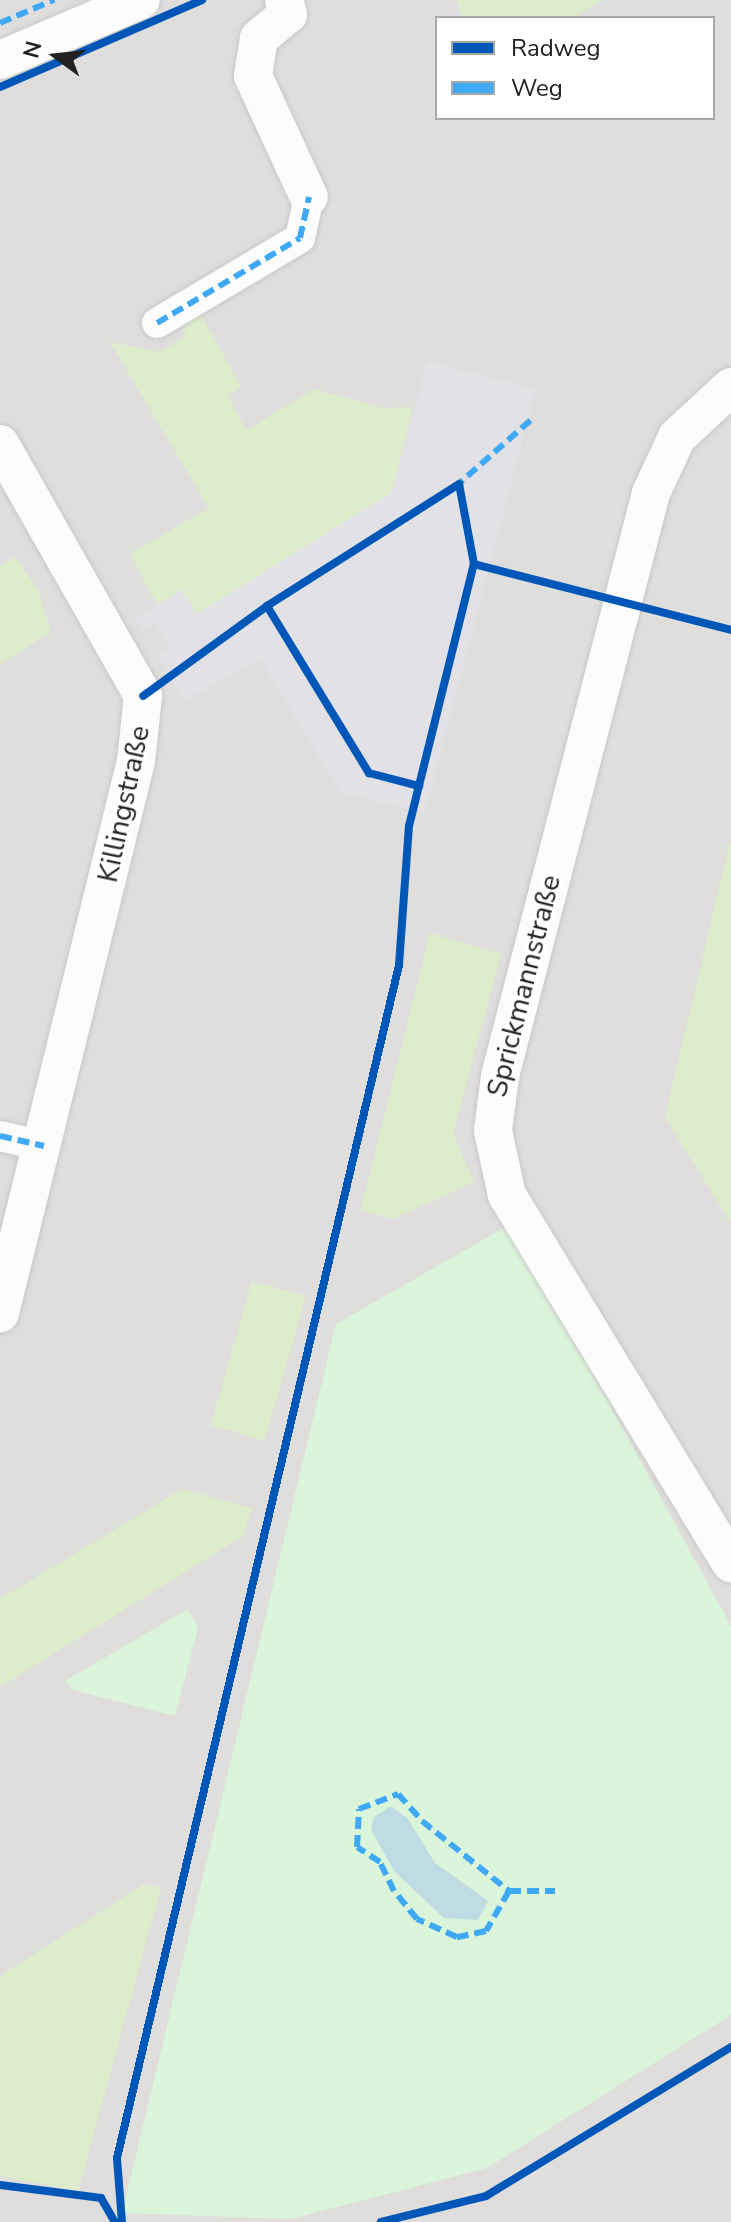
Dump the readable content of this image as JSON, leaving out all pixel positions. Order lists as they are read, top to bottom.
{
  "streets": {
    "street": ["Killingstraße", "Sprickmannstraße"]
  },
  "legend": ["Radweg", "Weg"],
  "north": "left"
}
